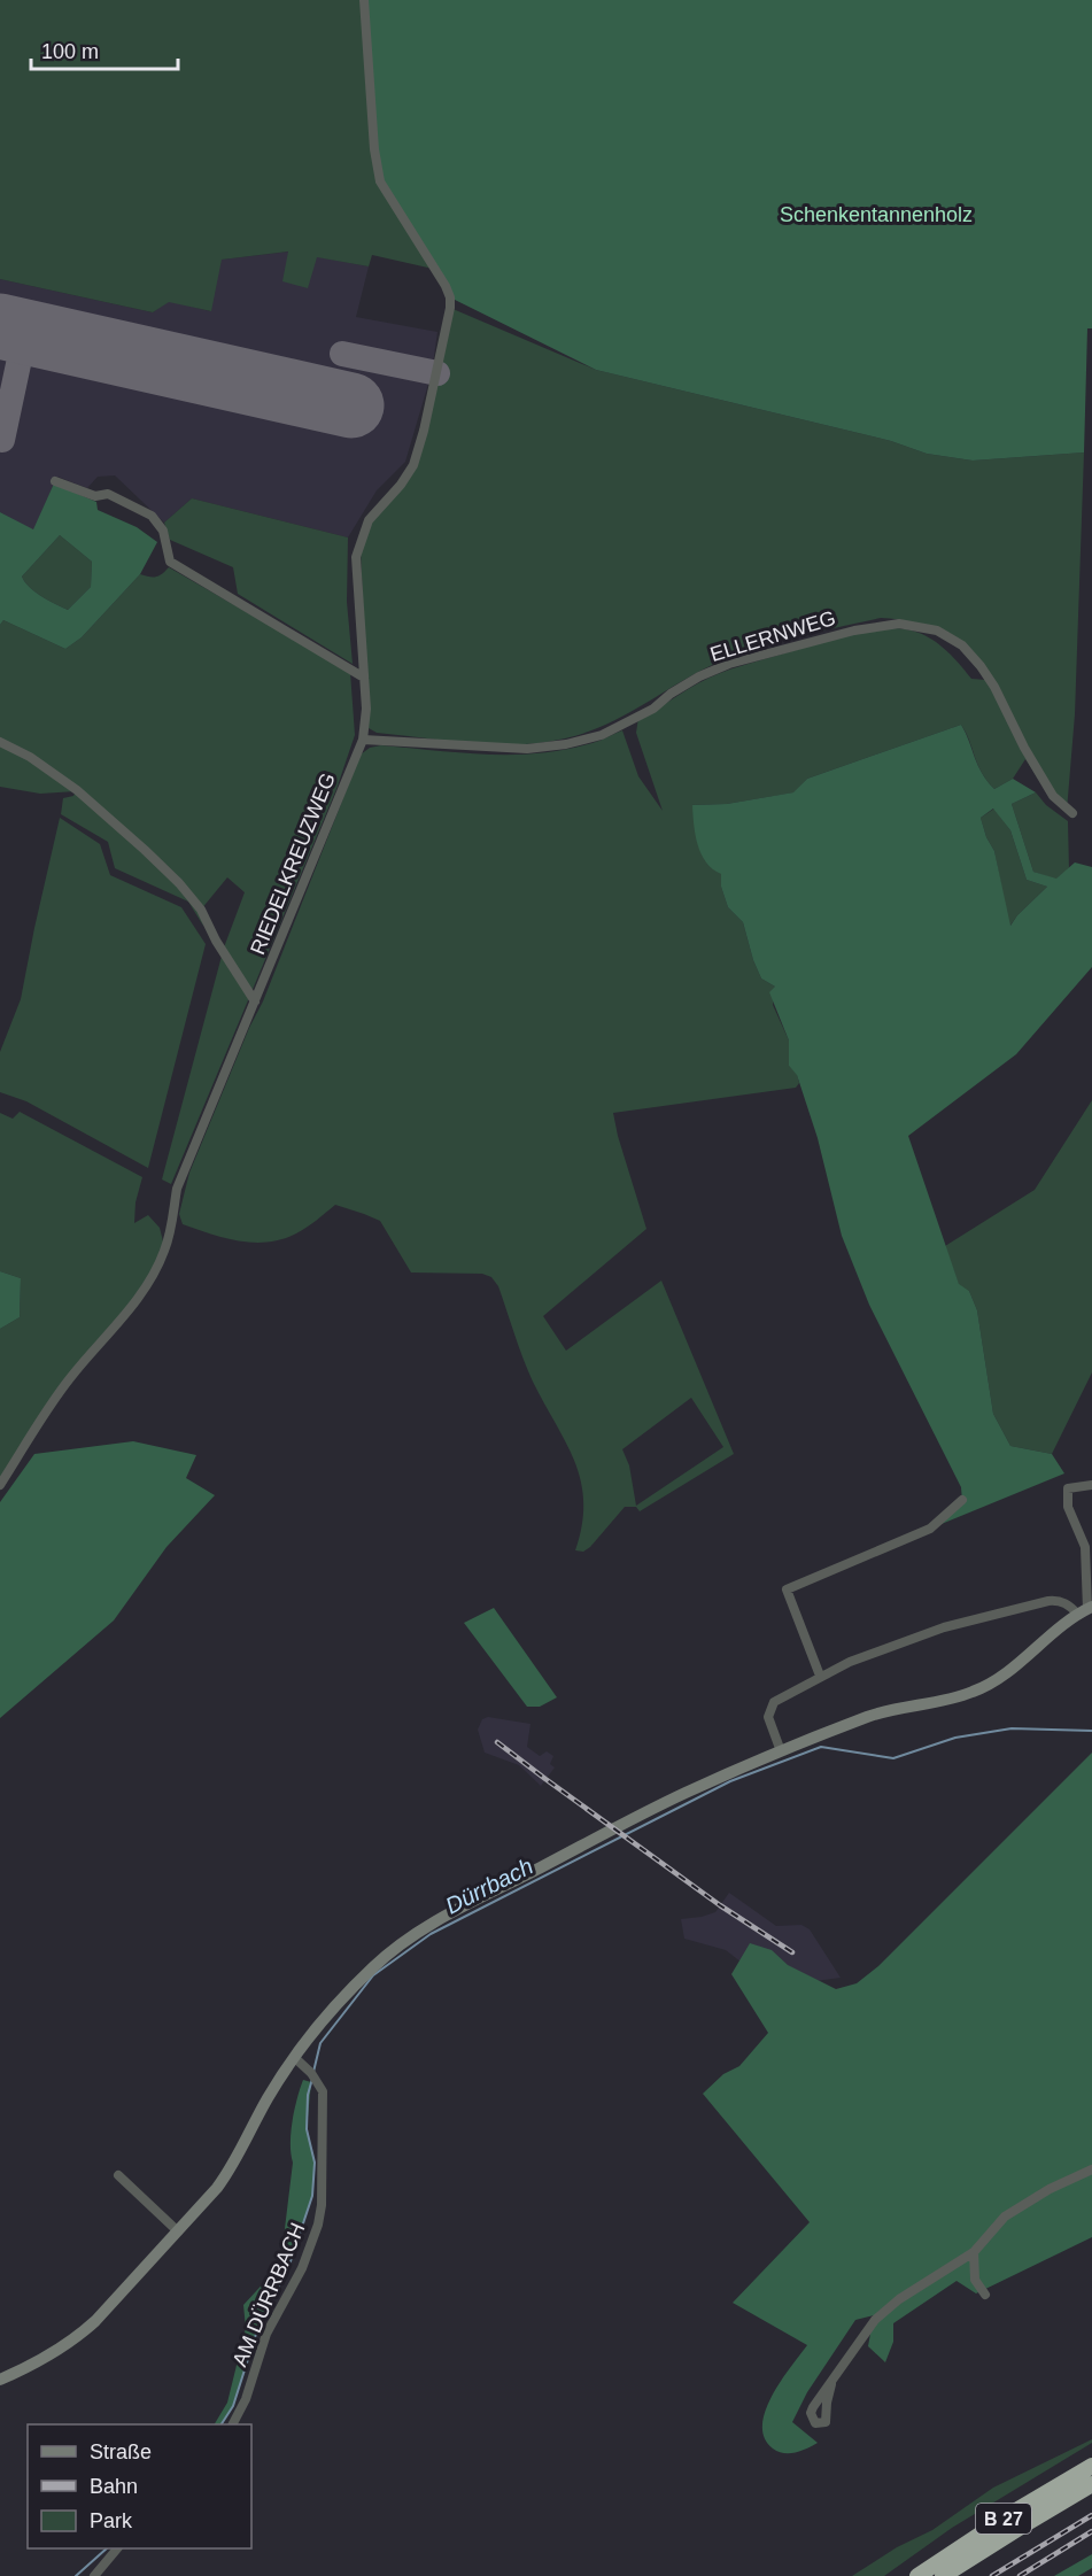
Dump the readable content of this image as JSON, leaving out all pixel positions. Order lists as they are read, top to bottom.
{
  "streets": {
    "highway": ["B 27"],
    "street": ["ELLERNWEG", "RIEDELKREUZWEG", "AM DÜRRBACH"]
  },
  "crossings": [
    ["ELLERNWEG", "RIEDELKREUZWEG"]
  ],
  "water": ["Dürrbach"],
  "parks": ["Schenkentannenholz"],
  "legend": ["Straße", "Bahn", "Park"],
  "scale_bar": "100 m"
}
